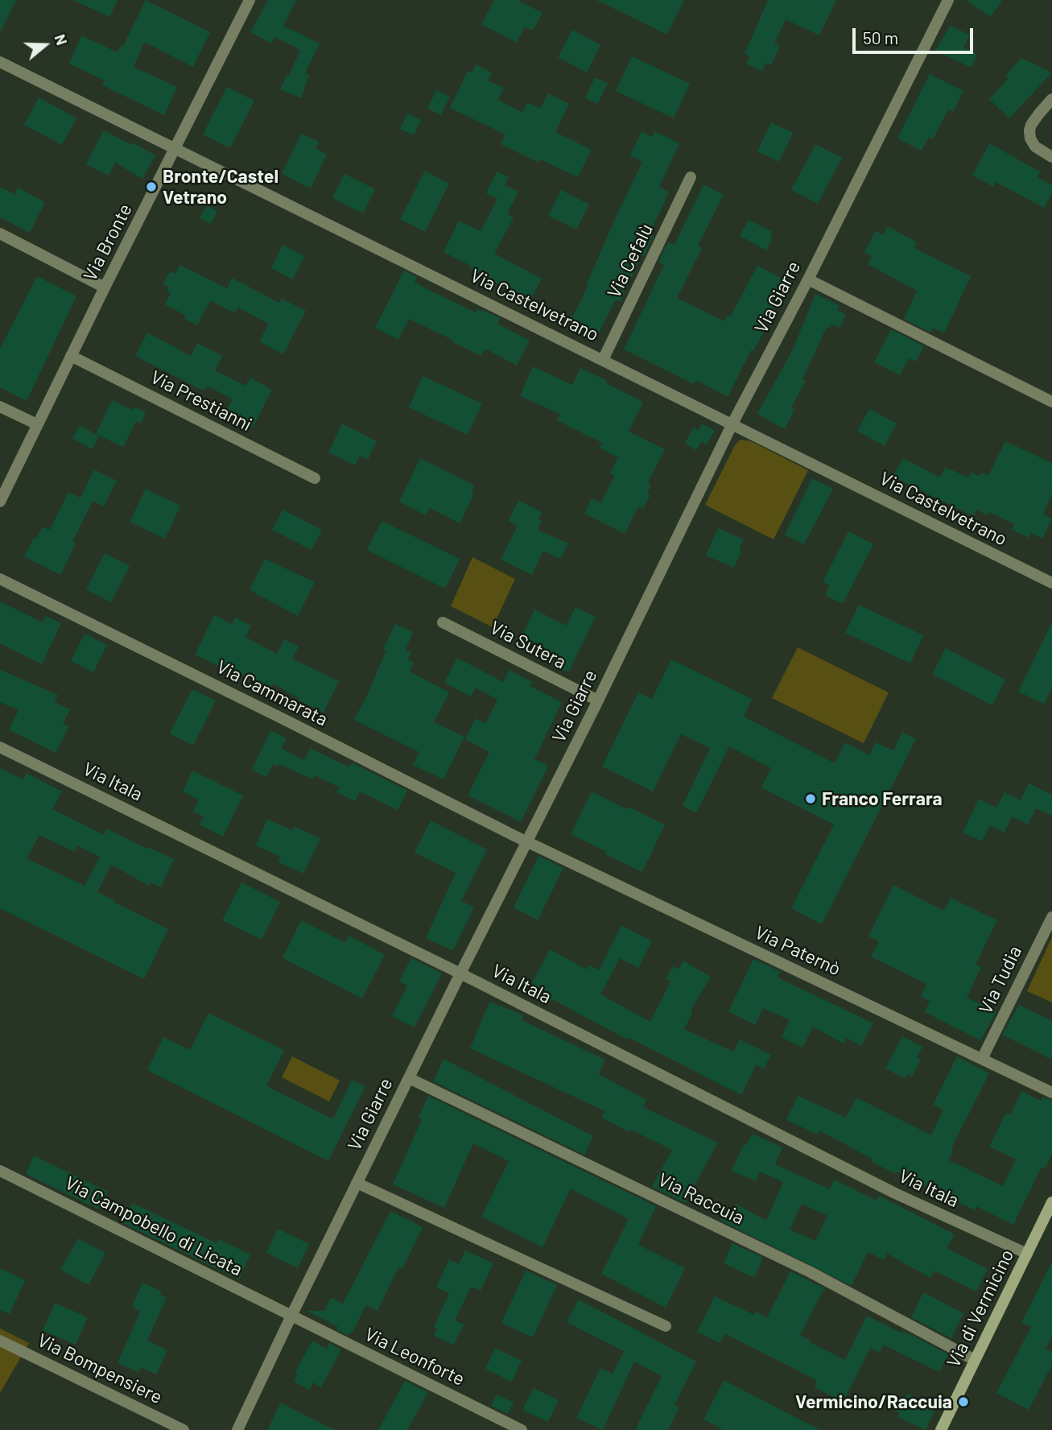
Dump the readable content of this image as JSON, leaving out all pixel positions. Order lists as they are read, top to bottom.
{
  "streets": {
    "main road": ["Via di Vermicino"],
    "street": [
      "Via Bronte",
      "Via Cefalù",
      "Via Giarre",
      "Via Castelvetrano",
      "Via Prestianni",
      "Via Sutera",
      "Via Cammarata",
      "Via Itala",
      "Via Paternò",
      "Via Tudia",
      "Via Raccuia",
      "Via Campobello di Licata",
      "Via Leonforte",
      "Via Bompensiere"
    ]
  },
  "crossings": [
    ["Via Bronte", "Via Castelvetrano"],
    ["Via Bronte", "Via Prestianni"],
    ["Via Cefalù", "Via Castelvetrano"],
    ["Via Giarre", "Via Castelvetrano"],
    ["Via Giarre", "Via Sutera"],
    ["Via Giarre", "Via Cammarata"],
    ["Via Giarre", "Via Itala"],
    ["Via Giarre", "Via Paternò"],
    ["Via Giarre", "Via Raccuia"],
    ["Via Giarre", "Via Campobello di Licata"],
    ["Via Giarre", "Via Leonforte"],
    ["Via Cammarata", "Via Paternò"],
    ["Via Itala", "Via di Vermicino"],
    ["Via Paternò", "Via Tudia"],
    ["Via Raccuia", "Via di Vermicino"],
    ["Via Campobello di Licata", "Via Leonforte"]
  ],
  "places": ["Bronte/Castel Vetrano", "Franco Ferrara", "Vermicino/Raccuia"],
  "scale_bar": "50 m",
  "north": "right"
}
